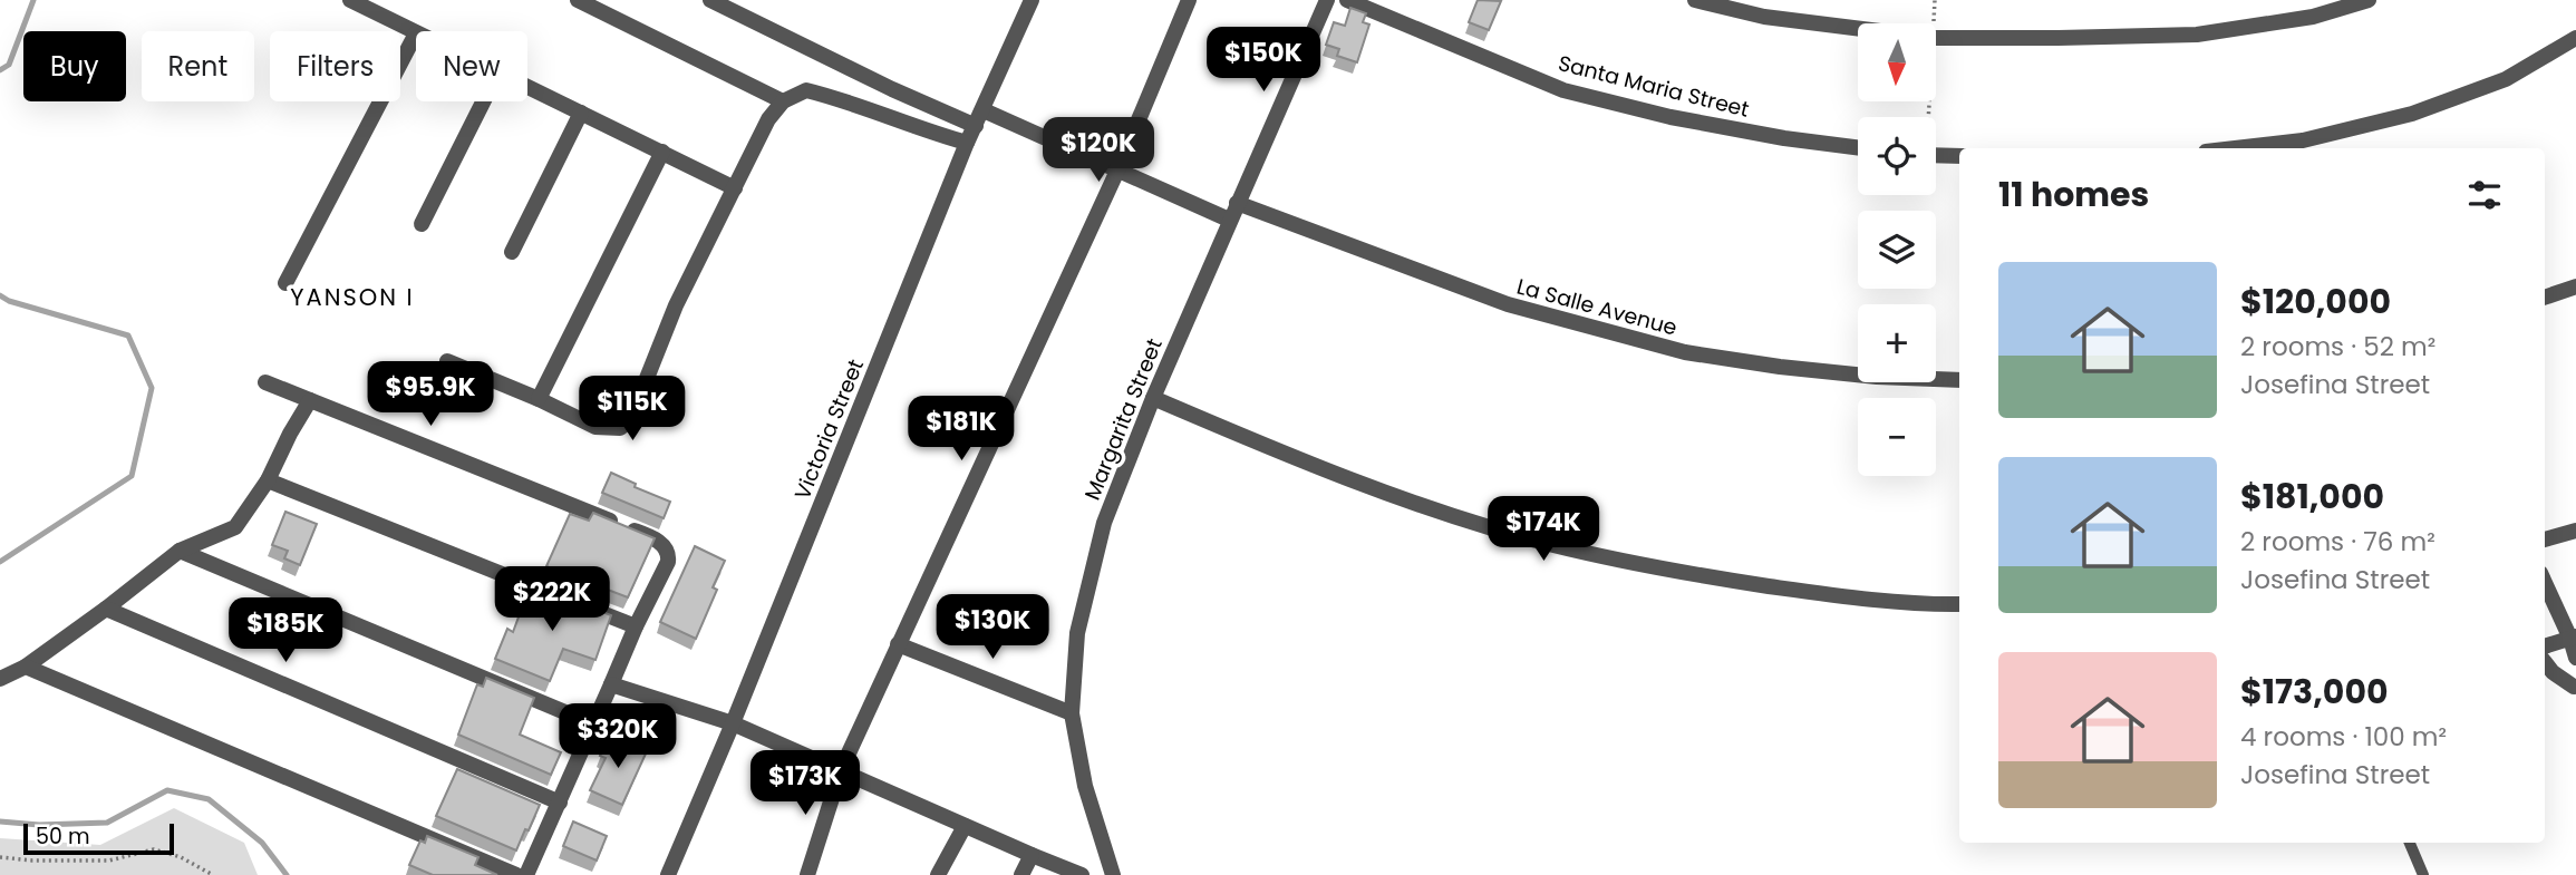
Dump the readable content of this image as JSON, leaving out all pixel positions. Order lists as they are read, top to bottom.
{
  "streets": {
    "street": [
      "Santa Maria Street",
      "La Salle Avenue",
      "Margarita Street",
      "Victoria Street"
    ]
  },
  "crossings": [
    ["La Salle Avenue", "Margarita Street"]
  ],
  "districts": ["YANSON I"],
  "scale_bar": "50 m",
  "north": "bottom",
  "page": {
    "map_buttons": ["+", "−"],
    "price": [
      "$150K",
      "$120K",
      "$95.9K",
      "$115K",
      "$181K",
      "$174K",
      "$222K",
      "$130K",
      "$185K",
      "$320K",
      "$173K"
    ],
    "chip": [
      "Buy",
      "Rent",
      "Filters",
      "New"
    ],
    "heading": "11 homes",
    "list": [
      {
        "name": "$120,000",
        "note": "2 rooms · 52 m² · Josefina Street"
      },
      {
        "name": "$181,000",
        "note": "2 rooms · 76 m² · Josefina Street"
      },
      {
        "name": "$173,000",
        "note": "4 rooms · 100 m² · Josefina Street"
      }
    ],
    "scale": "50 m"
  }
}
